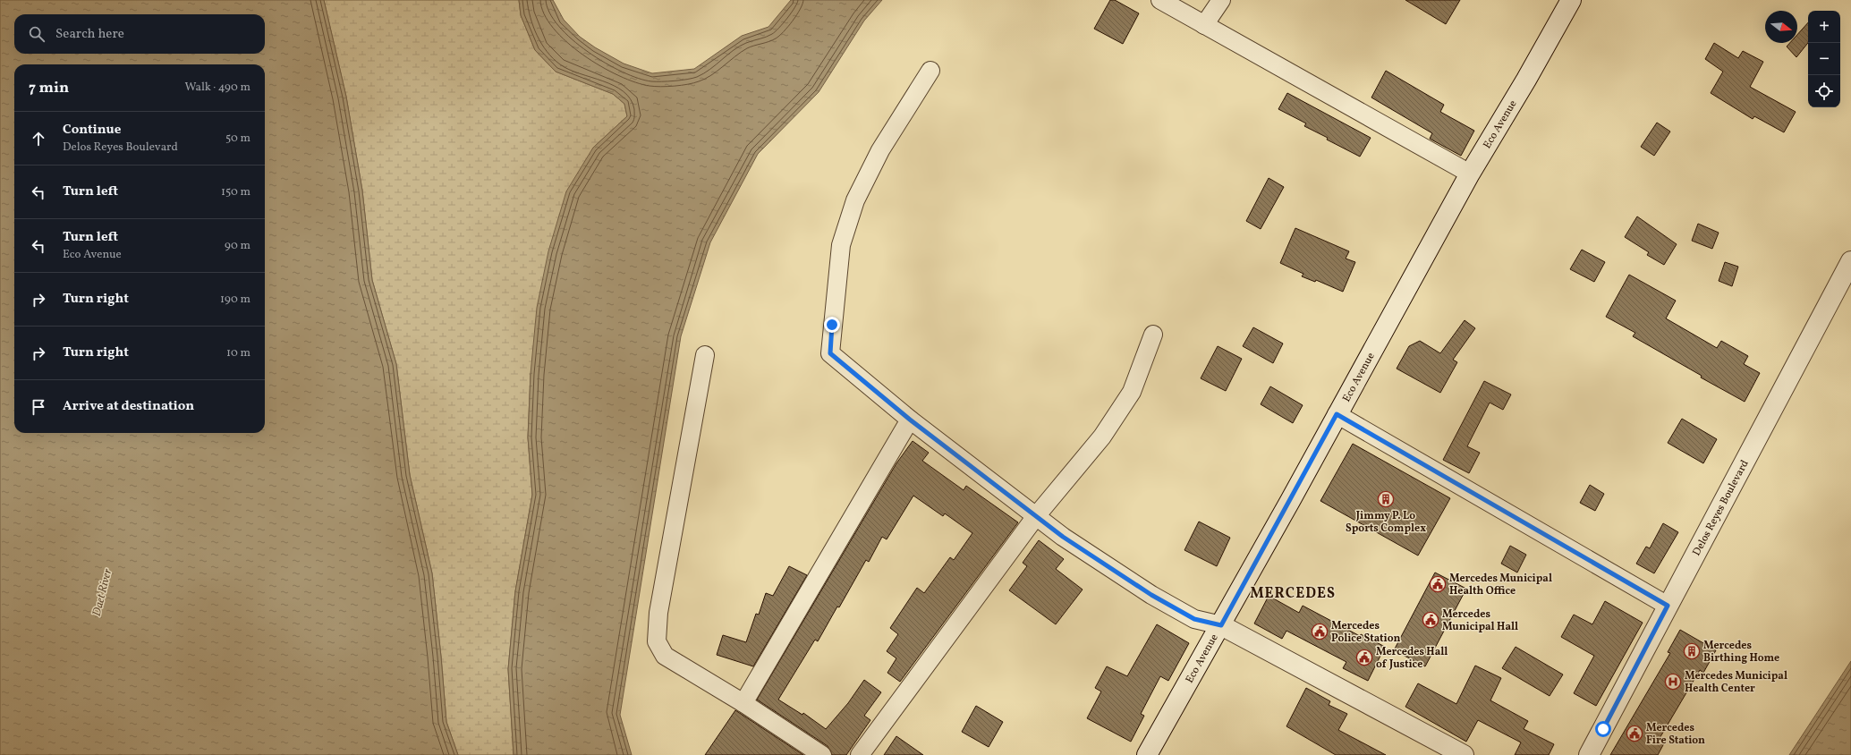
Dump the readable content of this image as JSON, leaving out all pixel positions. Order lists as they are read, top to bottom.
{
  "streets": {
    "main road": ["Eco Avenue", "Delos Reyes Boulevard"]
  },
  "districts": ["MERCEDES"],
  "water": ["Daet River"],
  "places": {
    "building": ["Jimmy P. Lo Sports Complex", "Mercedes Birthing Home"],
    "public building": [
      "Mercedes Municipal Health Office",
      "Mercedes Municipal Hall",
      "Mercedes Police Station",
      "Mercedes Hall of Justice",
      "Mercedes Fire Station"
    ],
    "hospital": ["Mercedes Municipal Health Center"]
  },
  "north": "right",
  "page": {
    "map_buttons": ["+", "−"],
    "search": "Search here",
    "heading": ["7 min", "Walk · 490 m"],
    "list": [
      ["Continue", "Delos Reyes Boulevard", "50 m"],
      ["Turn left", "150 m"],
      ["Turn left", "Eco Avenue", "90 m"],
      ["Turn right", "190 m"],
      ["Turn right", "10 m"],
      "Arrive at destination"
    ]
  }
}
